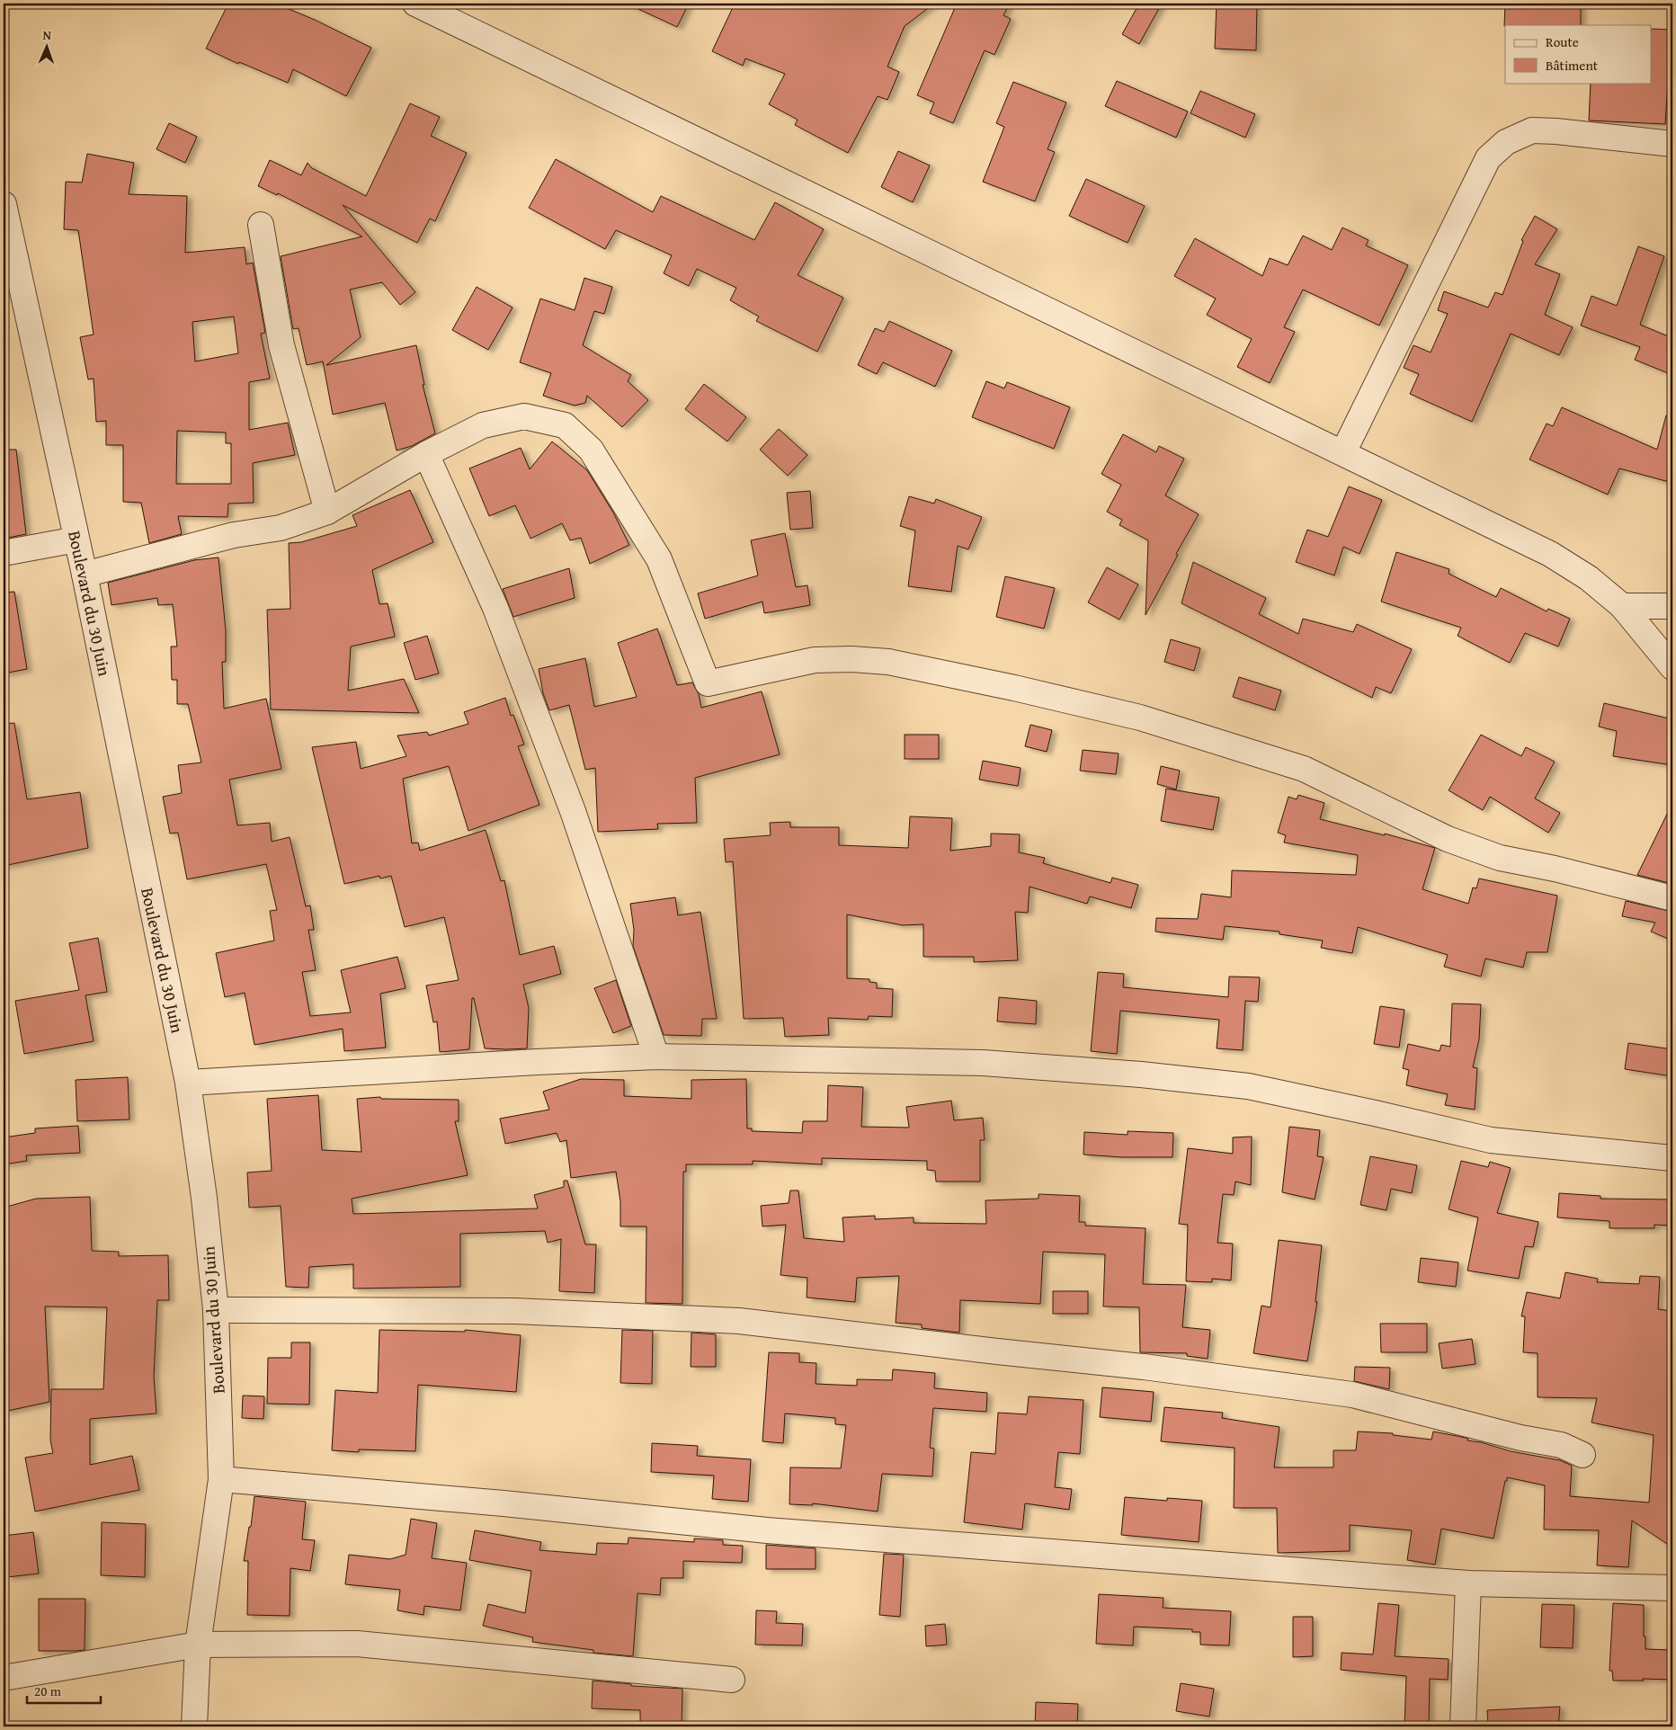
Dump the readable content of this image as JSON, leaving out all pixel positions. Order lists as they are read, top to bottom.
{
  "streets": {
    "street": ["Boulevard du 30 Juin"]
  },
  "legend": ["Route", "Bâtiment"],
  "scale_bar": "20 m",
  "north": "top"
}
